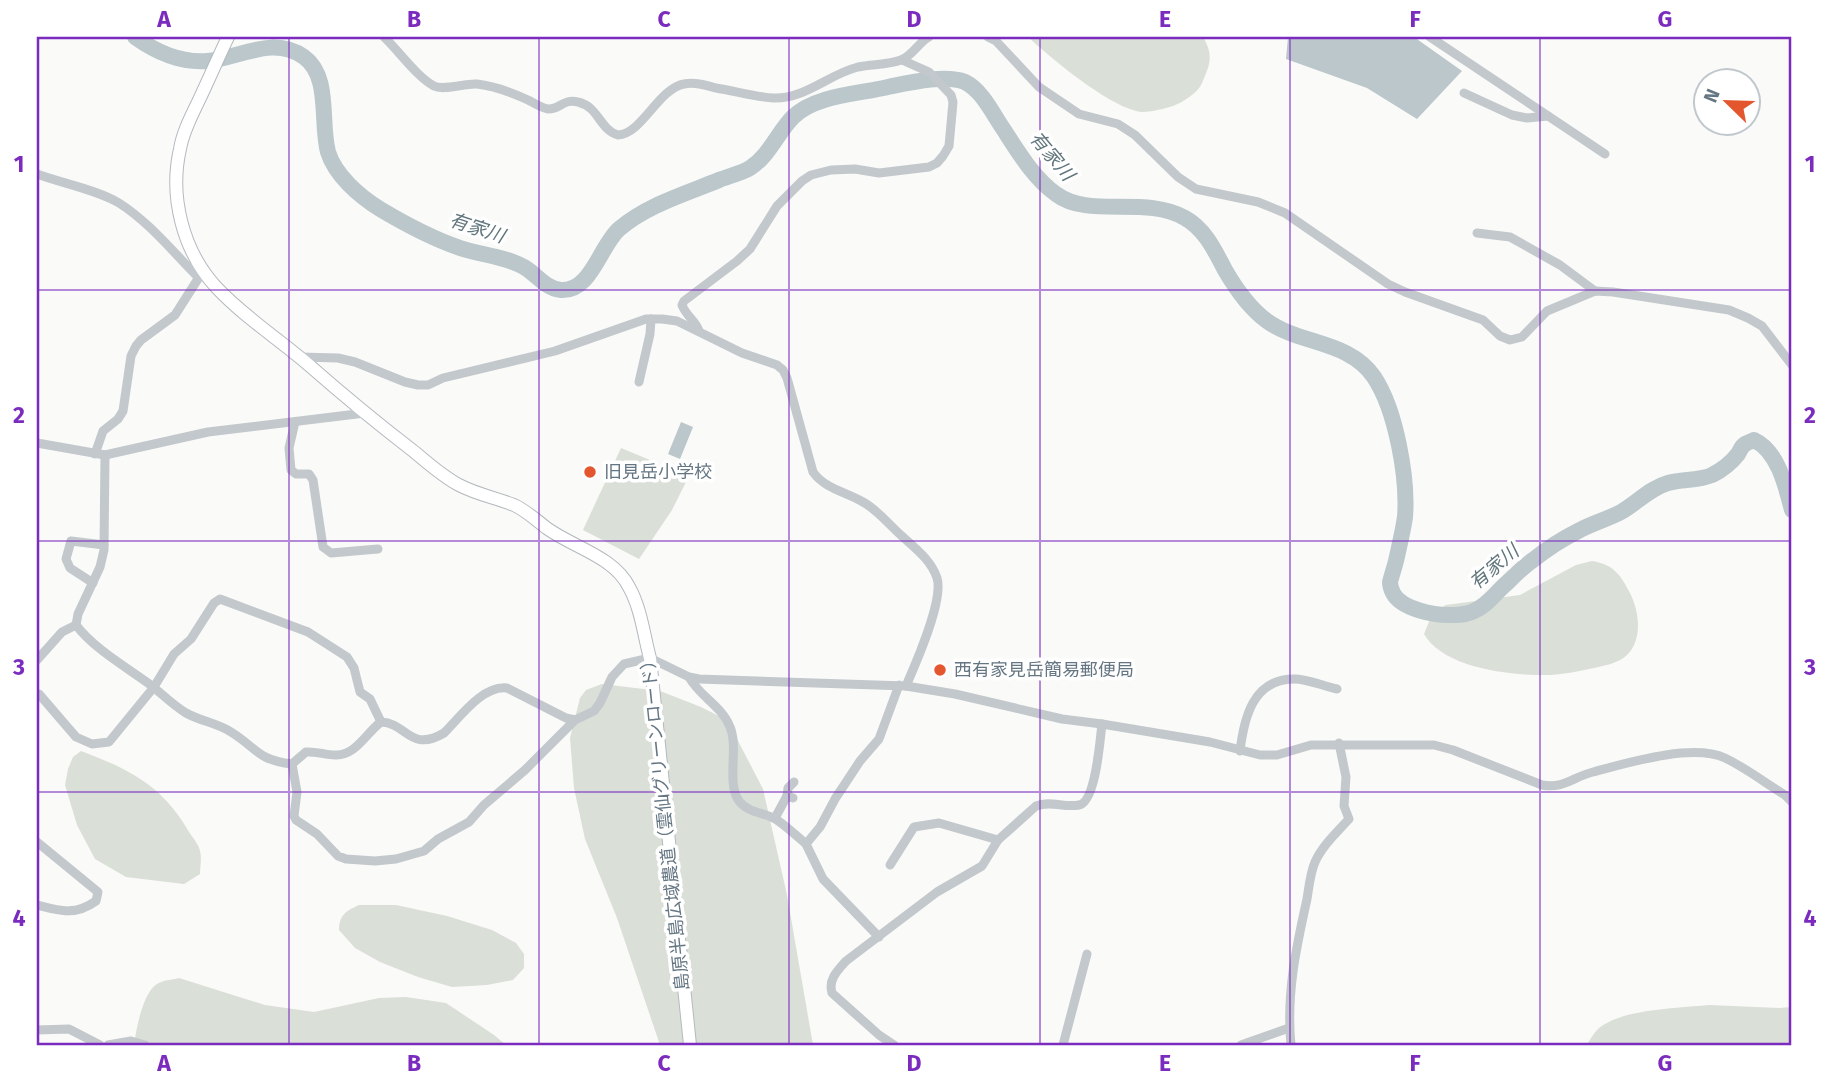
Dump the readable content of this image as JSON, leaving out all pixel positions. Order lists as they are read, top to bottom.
{
  "streets": {
    "street": ["島原半島広域農道（雲仙グリーンロード）"]
  },
  "water": ["有家川"],
  "places": ["旧見岳小学校", "西有家見岳簡易郵便局"],
  "north": "top left",
  "grid": {
    "columns": [
      "A",
      "B",
      "C",
      "D",
      "E",
      "F",
      "G"
    ],
    "rows": [
      "1",
      "2",
      "3",
      "4"
    ]
  }
}
